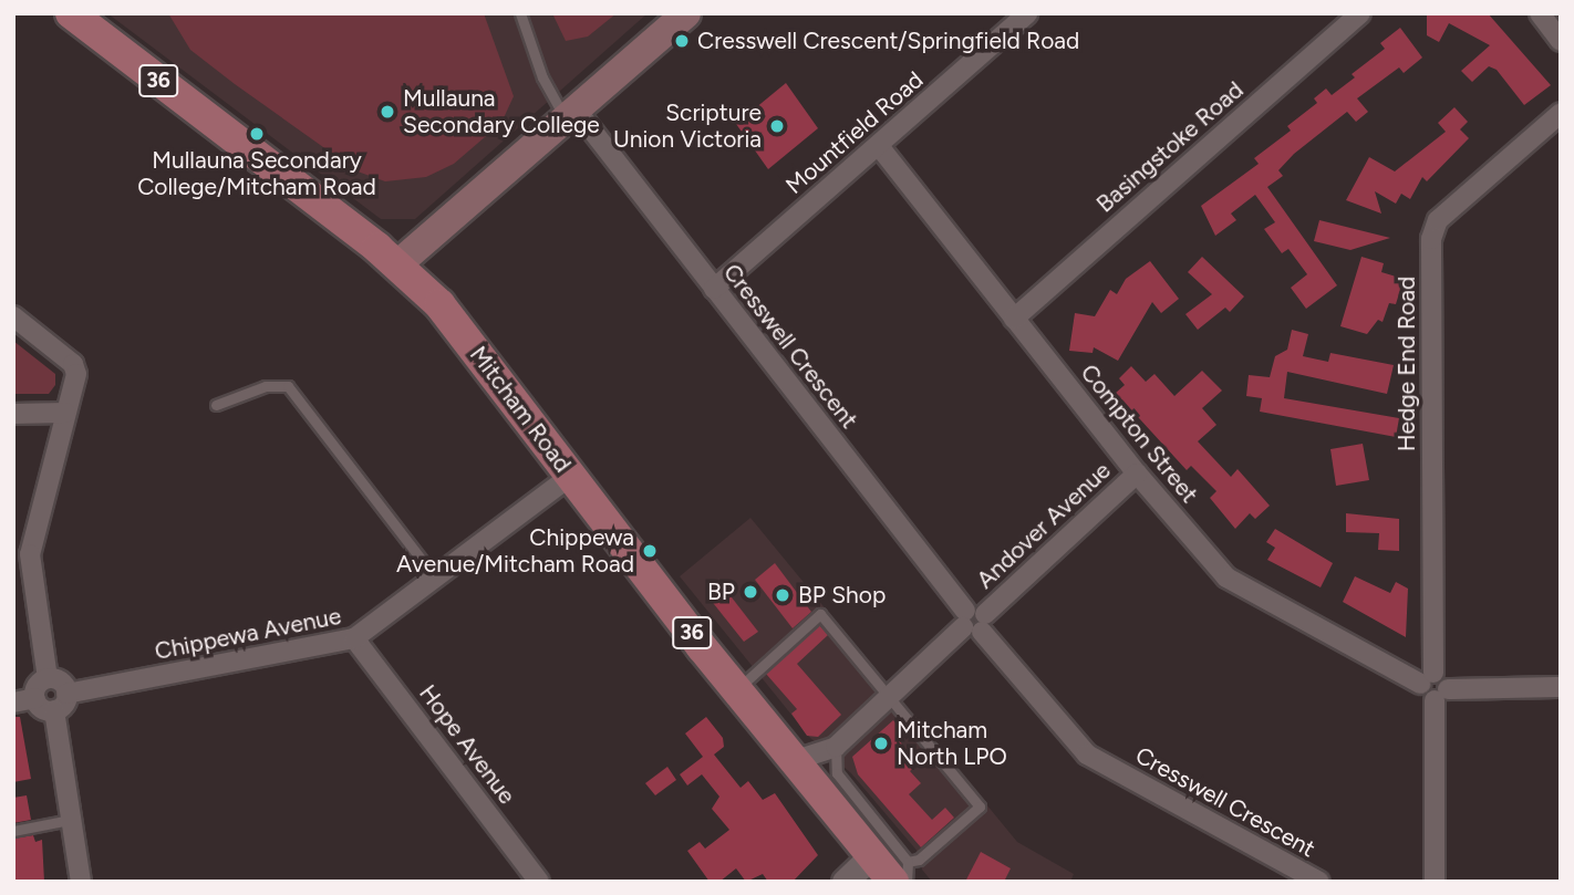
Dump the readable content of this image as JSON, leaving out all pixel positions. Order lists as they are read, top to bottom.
{
  "streets": {
    "main road": ["36", "Mitcham Road"],
    "street": [
      "Mountfield Road",
      "Basingstoke Road",
      "Cresswell Crescent",
      "Hedge End Road",
      "Compton Street",
      "Andover Avenue",
      "Chippewa Avenue",
      "Hope Avenue"
    ]
  },
  "crossings": [
    ["Mountfield Road", "Cresswell Crescent"],
    ["Mountfield Road", "Compton Street"],
    ["Basingstoke Road", "Compton Street"],
    ["Cresswell Crescent", "Andover Avenue"],
    ["Hedge End Road", "Compton Street"],
    ["Mitcham Road", "Andover Avenue"],
    ["Mitcham Road", "Chippewa Avenue"],
    ["Compton Street", "Andover Avenue"],
    ["Chippewa Avenue", "Hope Avenue"]
  ],
  "places": [
    "Cresswell Crescent/Springfield Road",
    "Mullauna Secondary College",
    "Scripture Union Victoria",
    "Mullauna Secondary College/Mitcham Road",
    "Chippewa Avenue/Mitcham Road",
    "BP",
    "BP Shop",
    "Mitcham North LPO"
  ]
}
